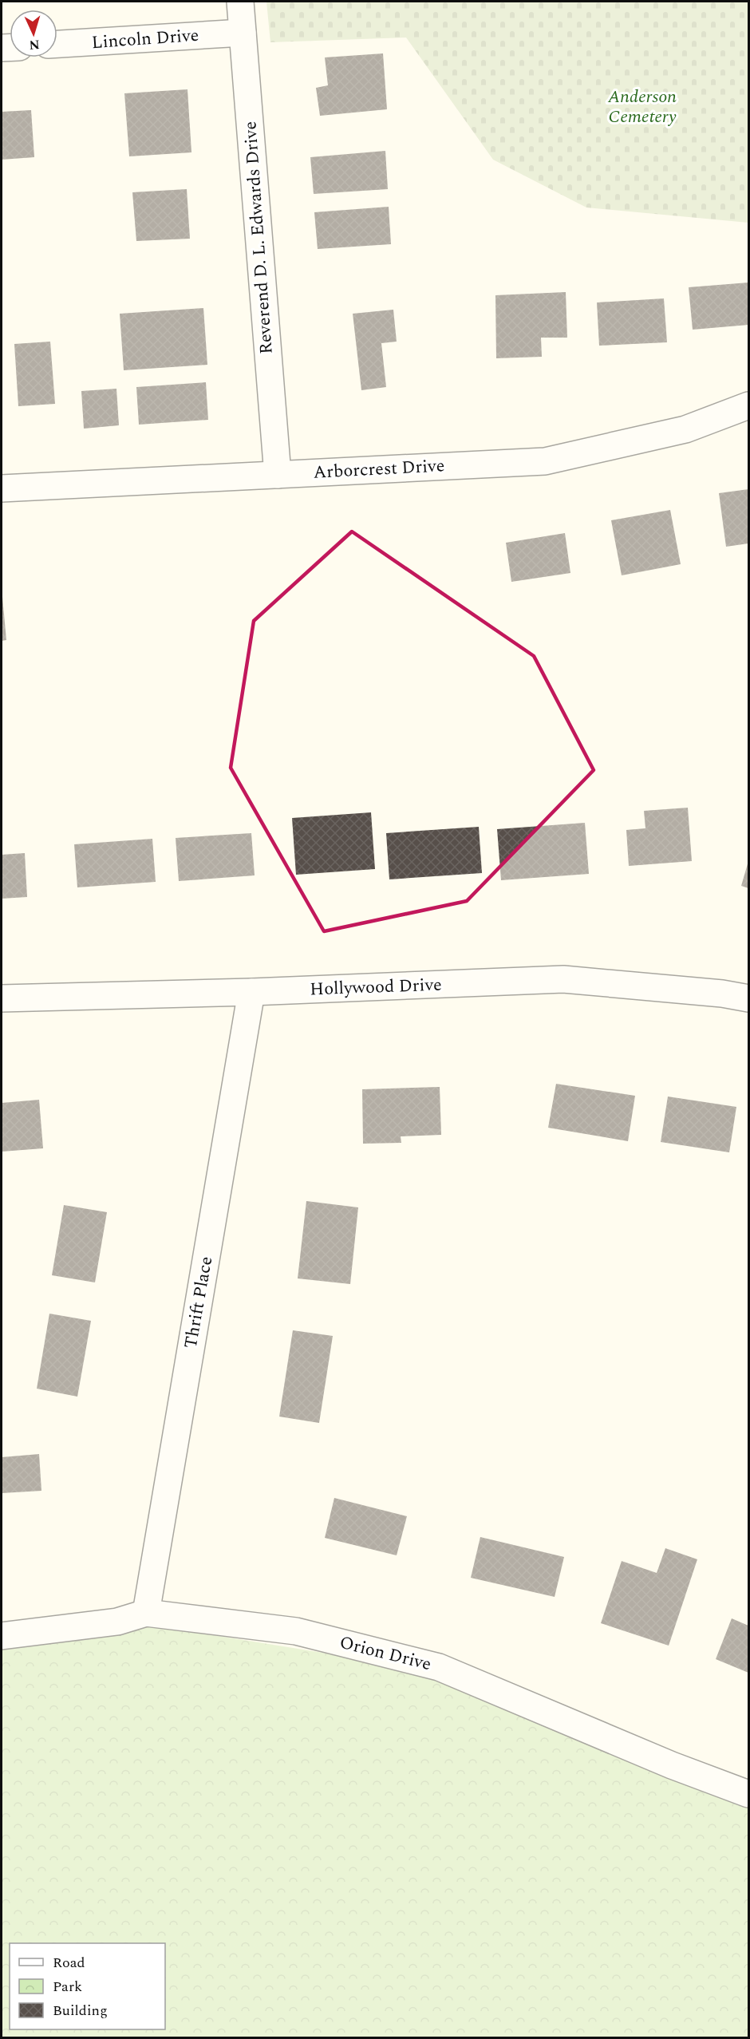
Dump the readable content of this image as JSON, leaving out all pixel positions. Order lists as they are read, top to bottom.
{
  "streets": {
    "street": [
      "Lincoln Drive",
      "Reverend D. L. Edwards Drive",
      "Arborcrest Drive",
      "Hollywood Drive",
      "Thrift Place",
      "Orion Drive"
    ]
  },
  "crossings": [
    ["Lincoln Drive", "Reverend D. L. Edwards Drive"],
    ["Reverend D. L. Edwards Drive", "Arborcrest Drive"],
    ["Hollywood Drive", "Thrift Place"],
    ["Thrift Place", "Orion Drive"]
  ],
  "parks": ["Anderson Cemetery"],
  "legend": ["Road", "Park", "Building"],
  "north": "bottom"
}
